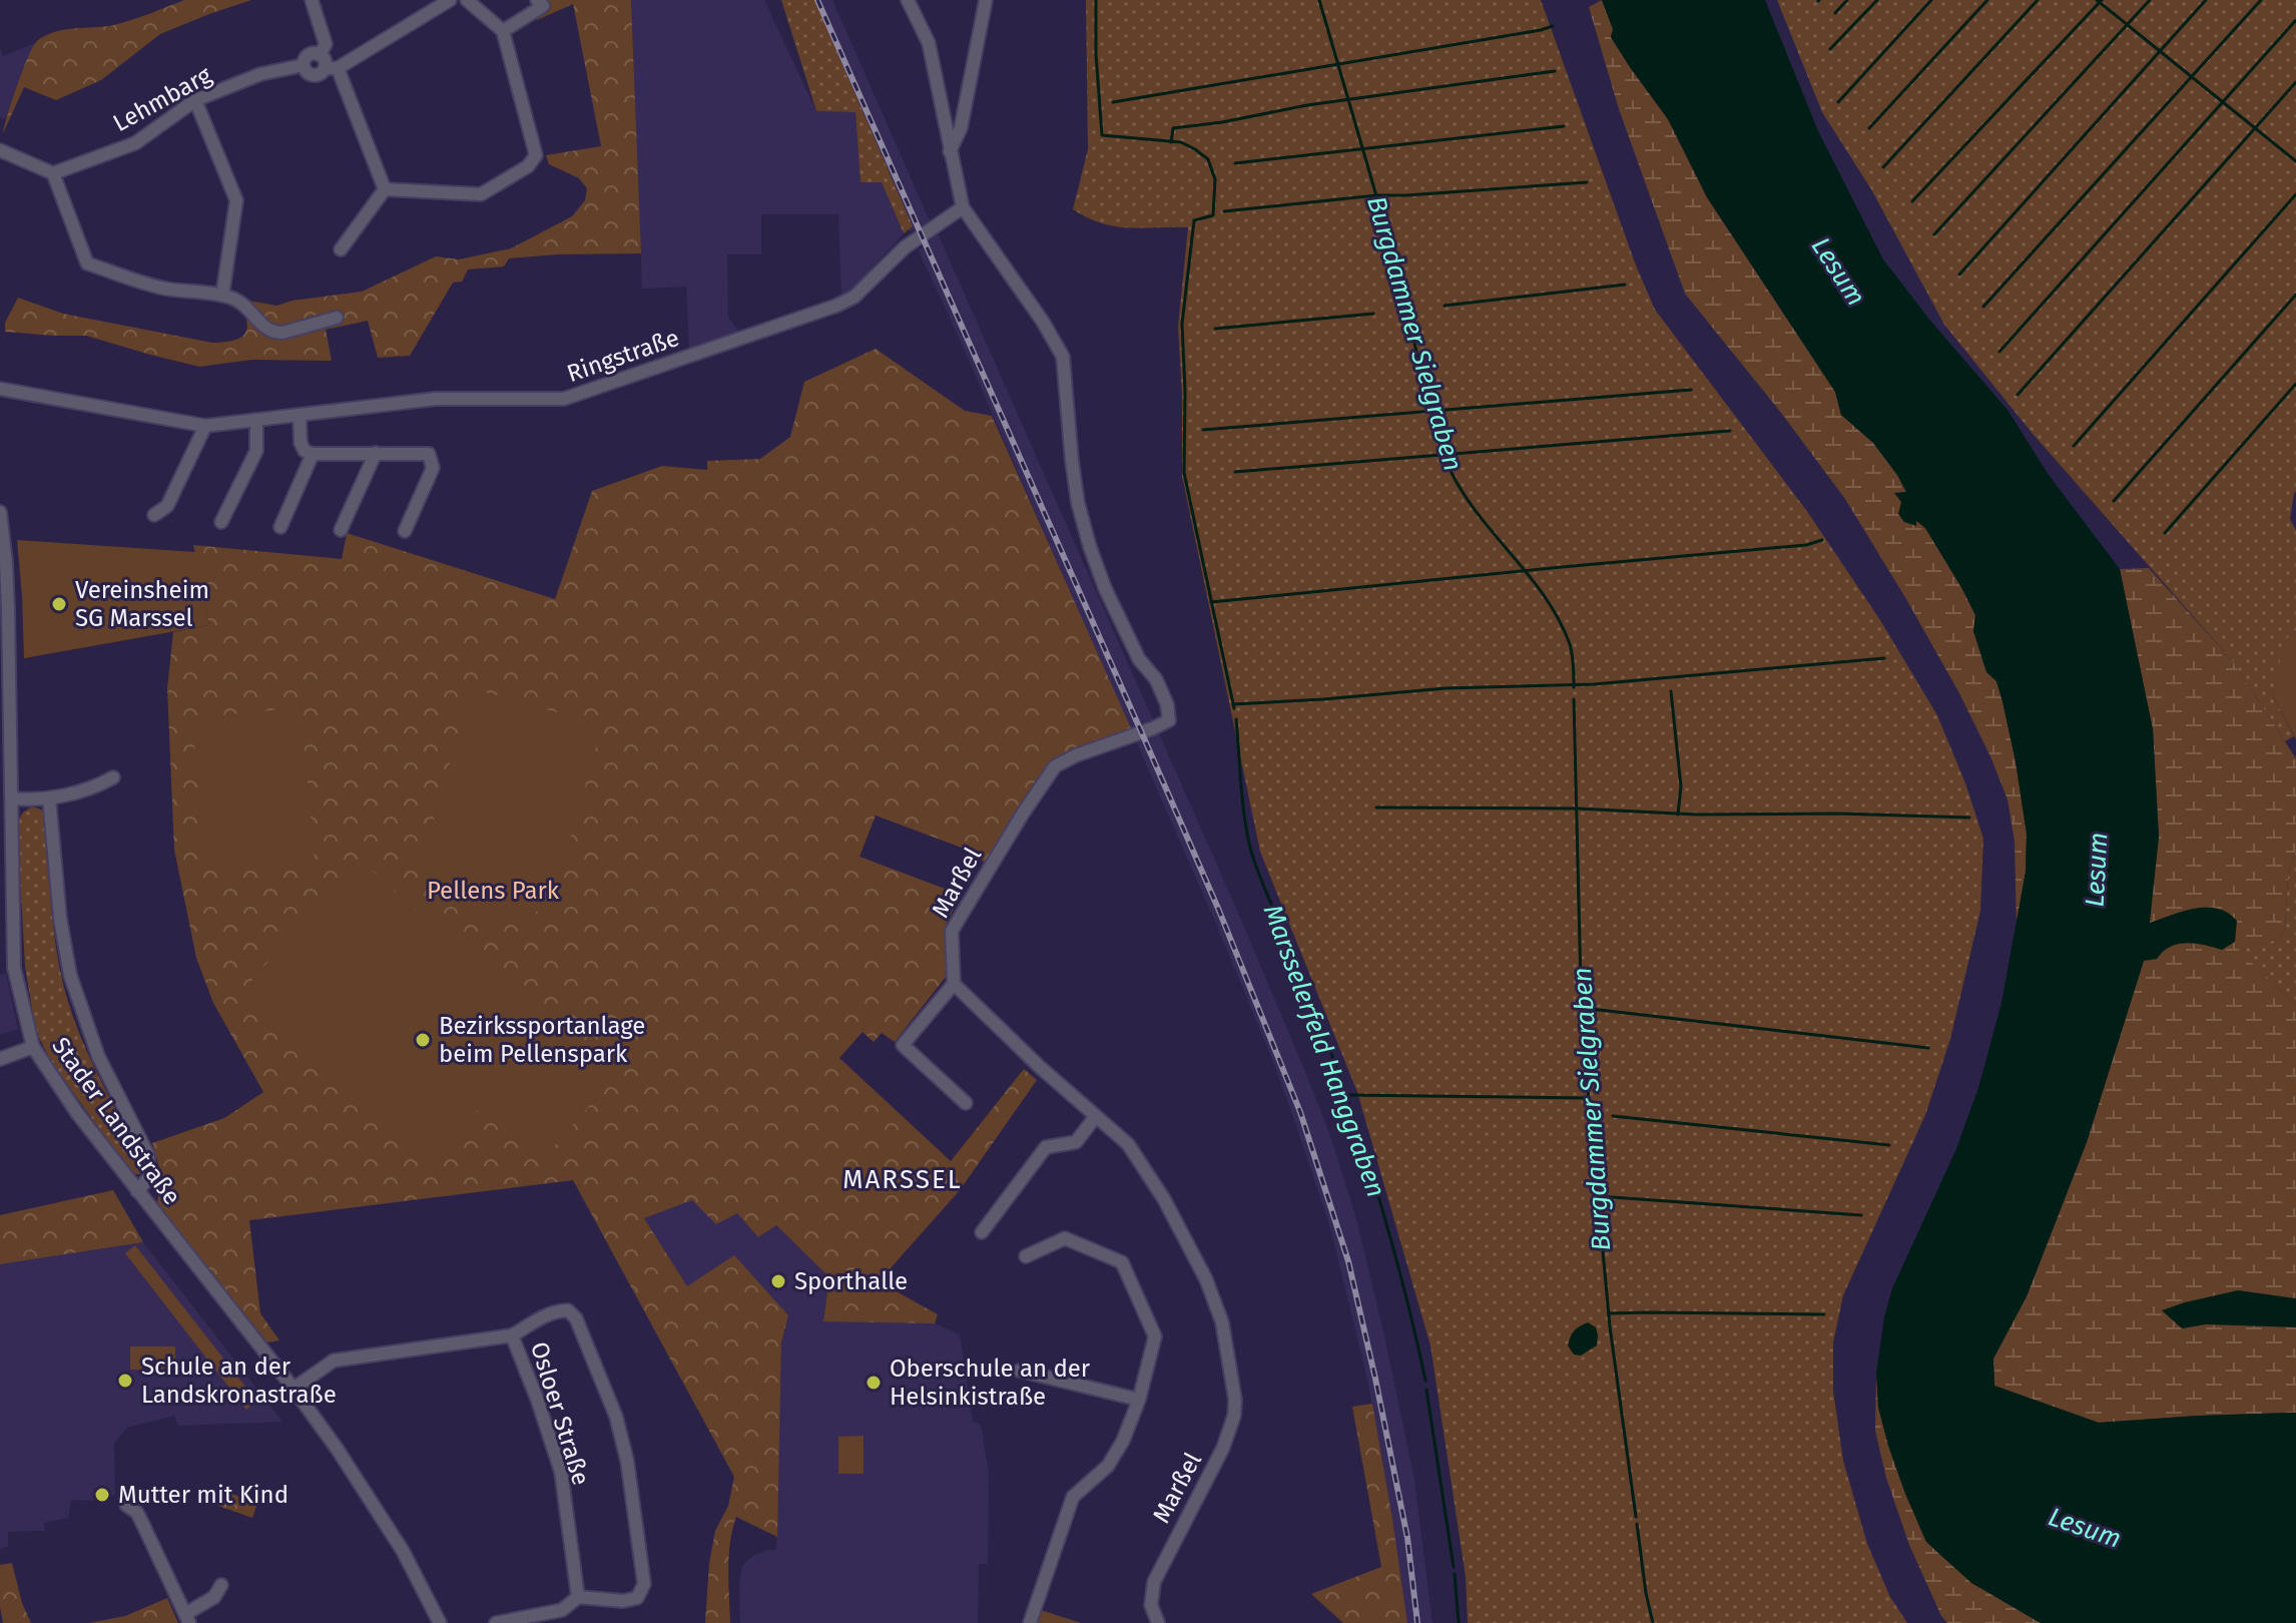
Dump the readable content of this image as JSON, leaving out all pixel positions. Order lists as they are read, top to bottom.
{
  "streets": {
    "street": [
      "Lehmbarg",
      "Ringstraße",
      "Marßel",
      "Stader Landstraße",
      "Osloer Straße"
    ]
  },
  "crossings": [
    ["Ringstraße", "Marßel"],
    ["Stader Landstraße", "Osloer Straße"]
  ],
  "districts": ["MARSSEL"],
  "water": ["Lesum", "Burgdammer Sielgraben", "Marsselerfeld Hanggraben"],
  "parks": ["Pellens Park"],
  "places": [
    "Vereinsheim SG Marssel",
    "Bezirkssportanlage beim Pellenspark",
    "Sporthalle",
    "Schule an der Landskronastraße",
    "Oberschule an der Helsinkistraße",
    "Mutter mit Kind"
  ]
}
